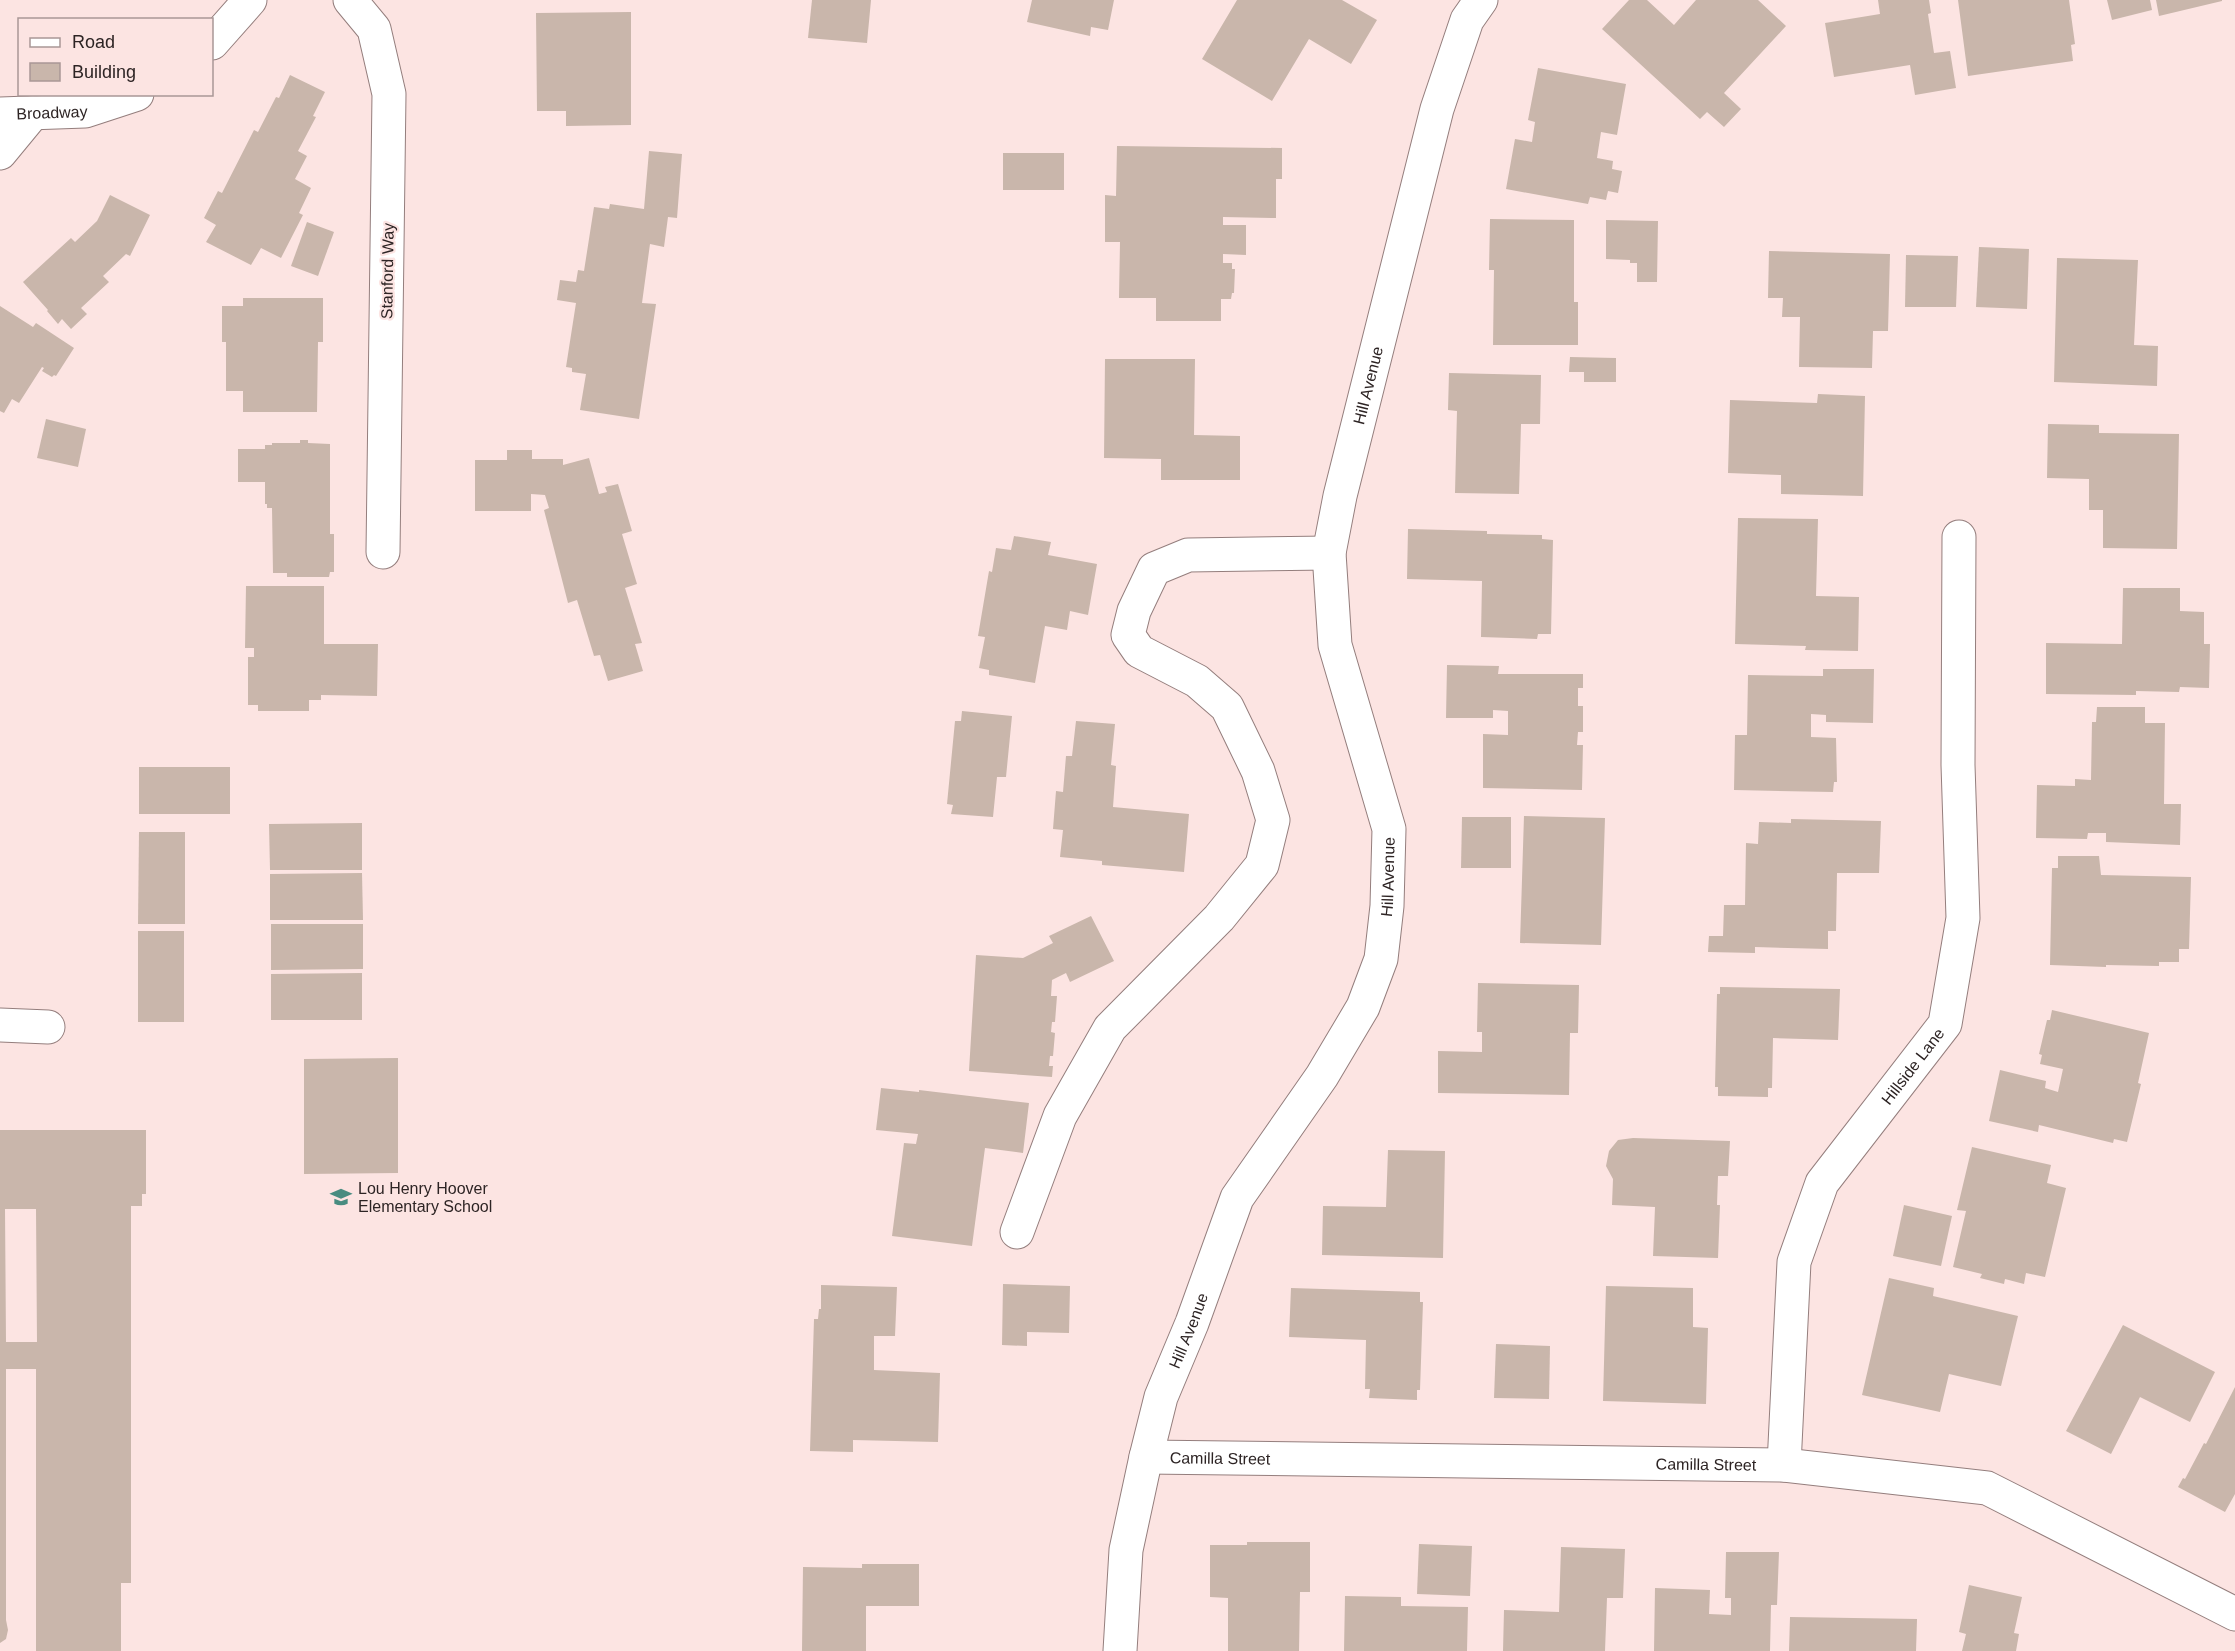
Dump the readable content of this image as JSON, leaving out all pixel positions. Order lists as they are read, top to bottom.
{
  "streets": {
    "street": [
      "Broadway",
      "Stanford Way",
      "Hill Avenue",
      "Hillside Lane",
      "Camilla Street"
    ]
  },
  "crossings": [
    ["Hill Avenue", "Camilla Street"],
    ["Hillside Lane", "Camilla Street"]
  ],
  "places": {
    "school or university": ["Lou Henry Hoover Elementary School"]
  },
  "legend": ["Road", "Building"]
}
